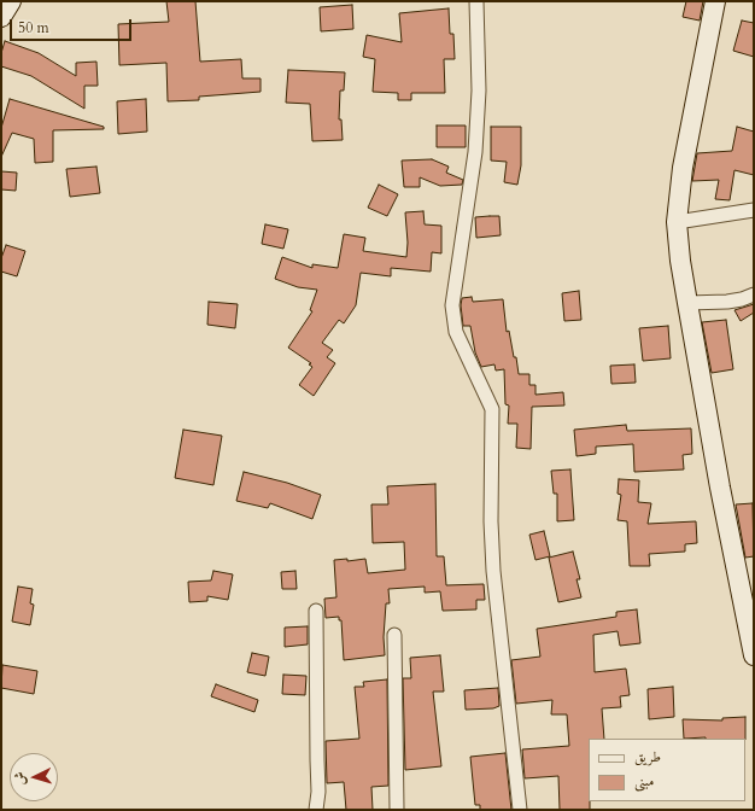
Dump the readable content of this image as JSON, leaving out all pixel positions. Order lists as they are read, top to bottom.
{
  "legend": ["طريق", "مبنى"],
  "scale_bar": "50 m",
  "north": "left"
}
